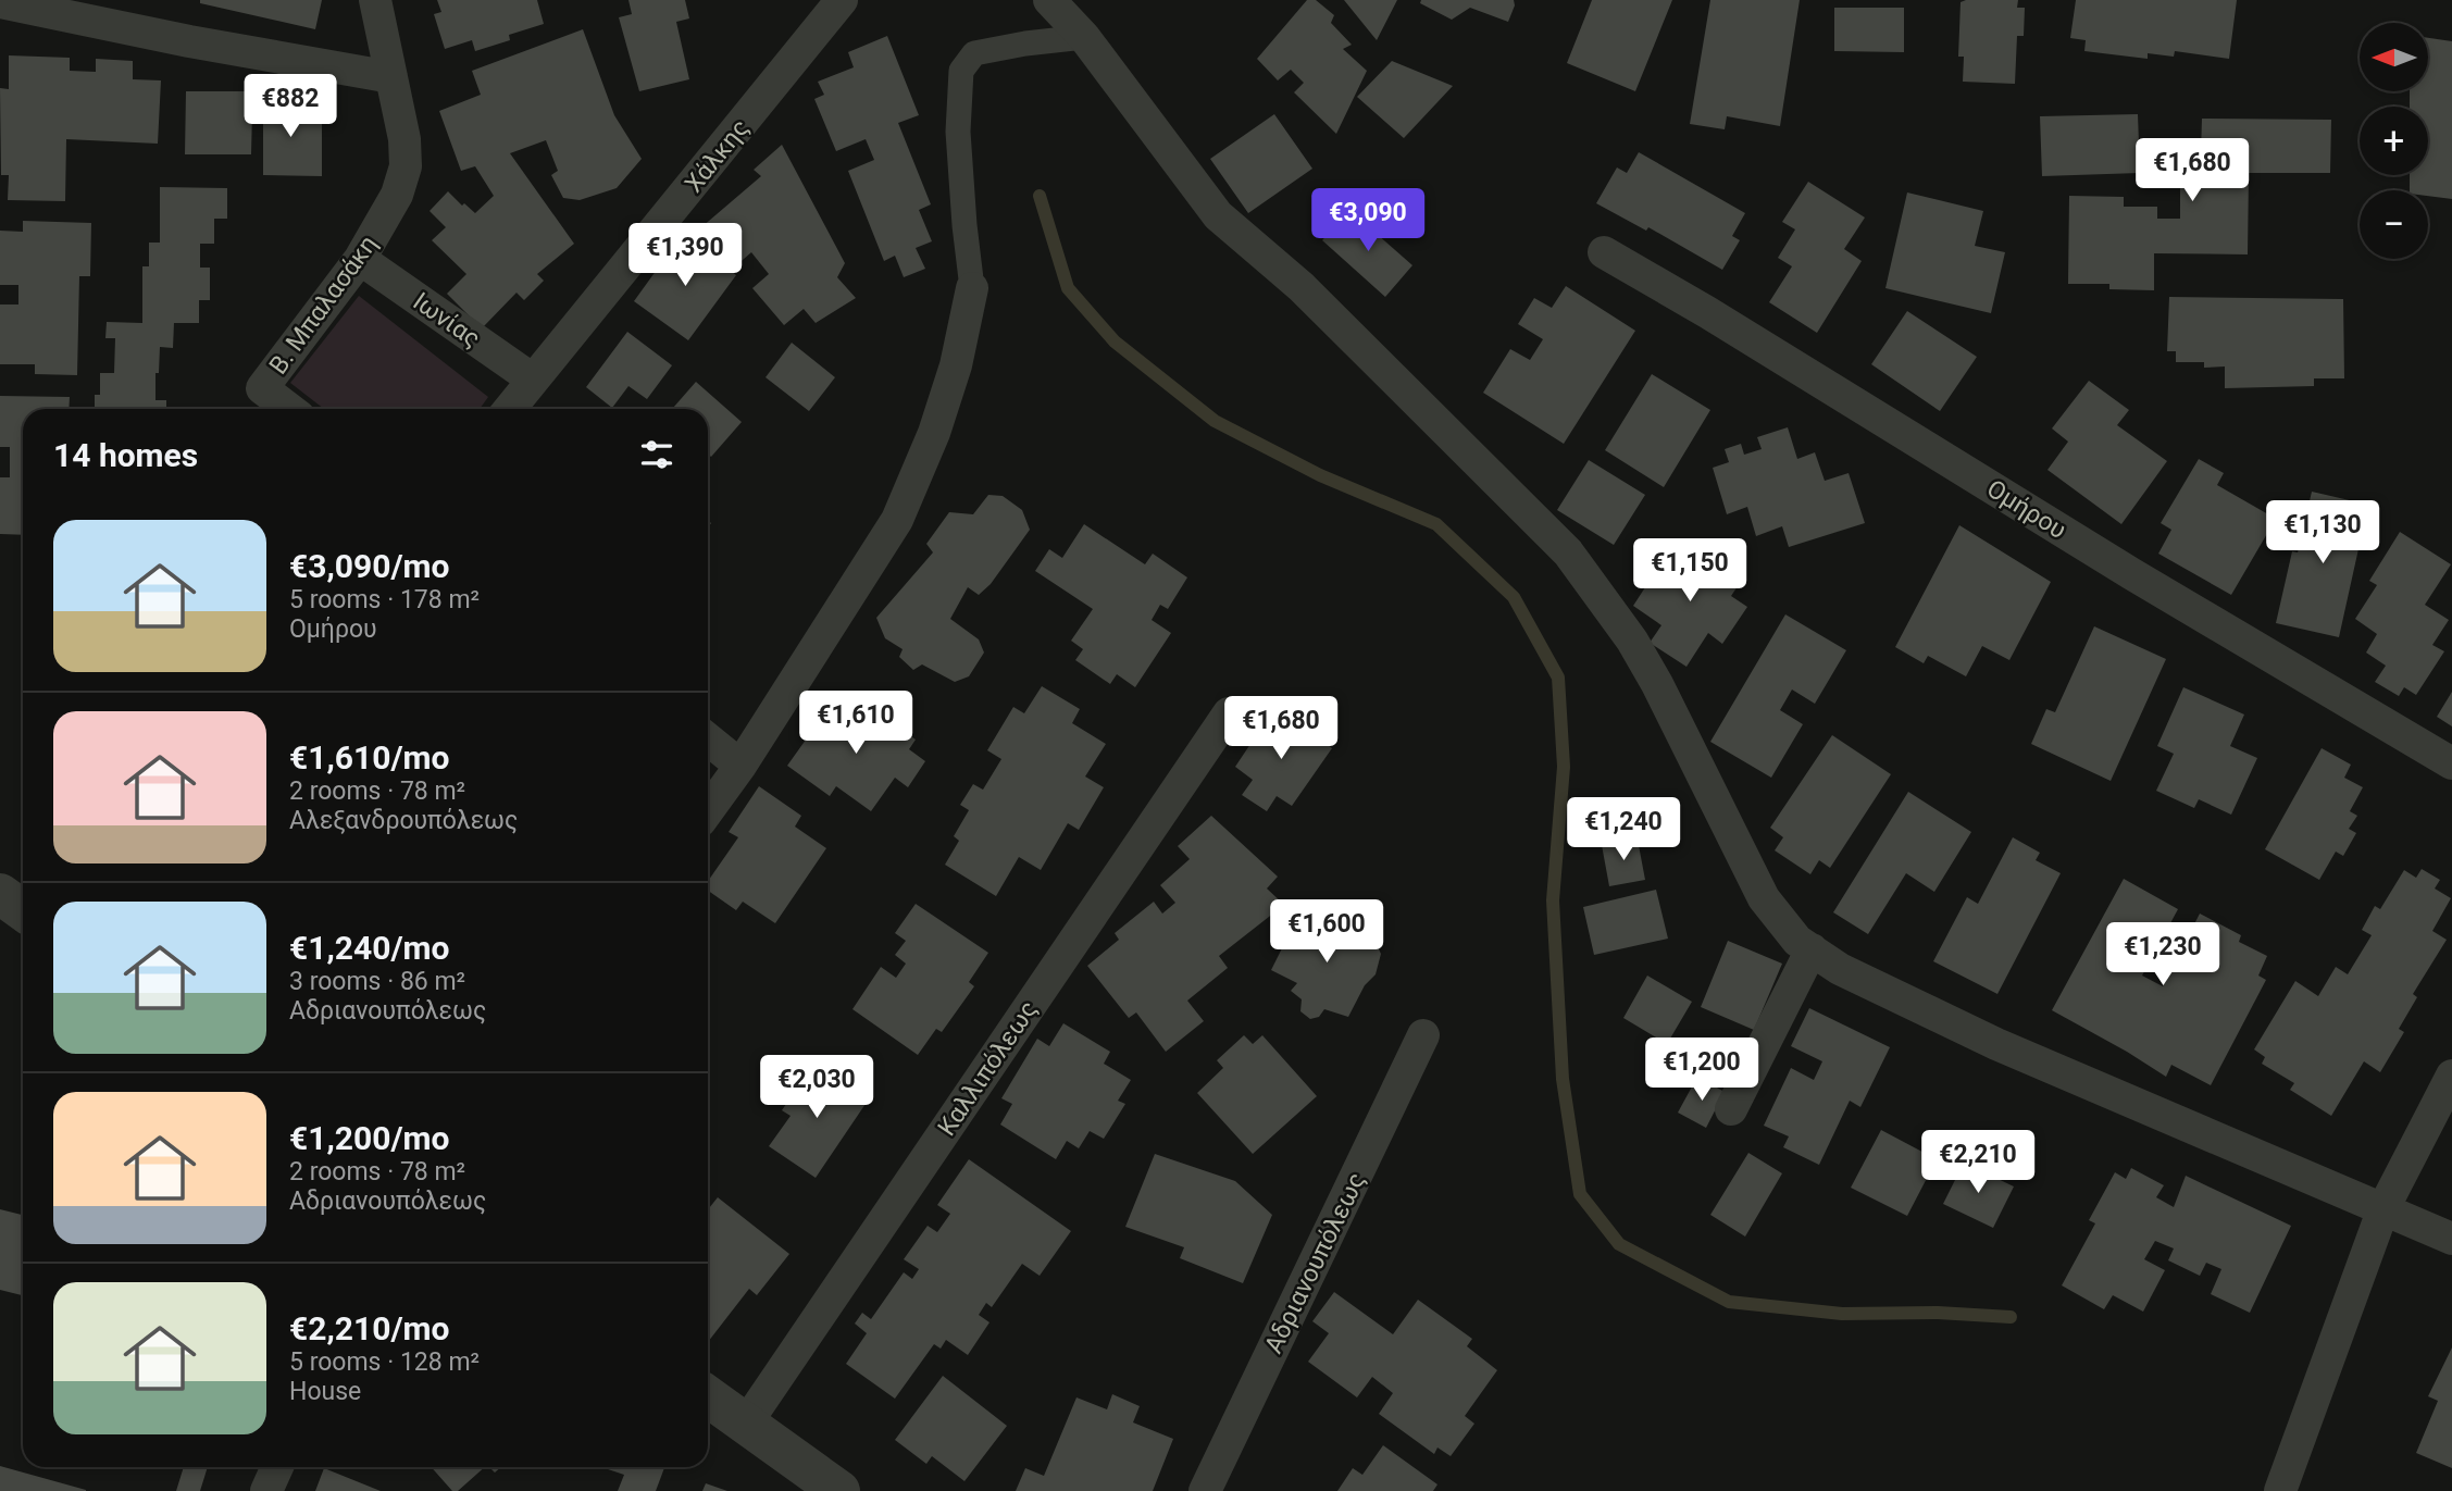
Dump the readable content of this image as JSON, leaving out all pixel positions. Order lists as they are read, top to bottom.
{
  "streets": {
    "street": [
      "Χάλκης",
      "Β. Μπαλασάκη",
      "Ιωνίας",
      "Ομήρου",
      "Καλλιπόλεως",
      "Αδριανουπόλεως"
    ]
  },
  "crossings": [
    ["Χάλκης", "Ιωνίας"],
    ["Β. Μπαλασάκη", "Ιωνίας"]
  ],
  "north": "left",
  "page": {
    "map_buttons": ["+", "−"],
    "price": [
      "€882",
      "€1,680",
      "€3,090",
      "€1,390",
      "€1,130",
      "€1,150",
      "€1,610",
      "€1,680",
      "€1,240",
      "€1,600",
      "€1,230",
      "€1,200",
      "€2,030",
      "€2,210"
    ],
    "heading": "14 homes",
    "list": [
      {
        "name": "€3,090/mo",
        "note": "5 rooms · 178 m² · Ομήρου"
      },
      {
        "name": "€1,610/mo",
        "note": "2 rooms · 78 m² · Αλεξανδρουπόλεως"
      },
      {
        "name": "€1,240/mo",
        "note": "3 rooms · 86 m² · Αδριανουπόλεως"
      },
      {
        "name": "€1,200/mo",
        "note": "2 rooms · 78 m² · Αδριανουπόλεως"
      },
      {
        "name": "€2,210/mo",
        "note": "5 rooms · 128 m² · House"
      }
    ]
  }
}
